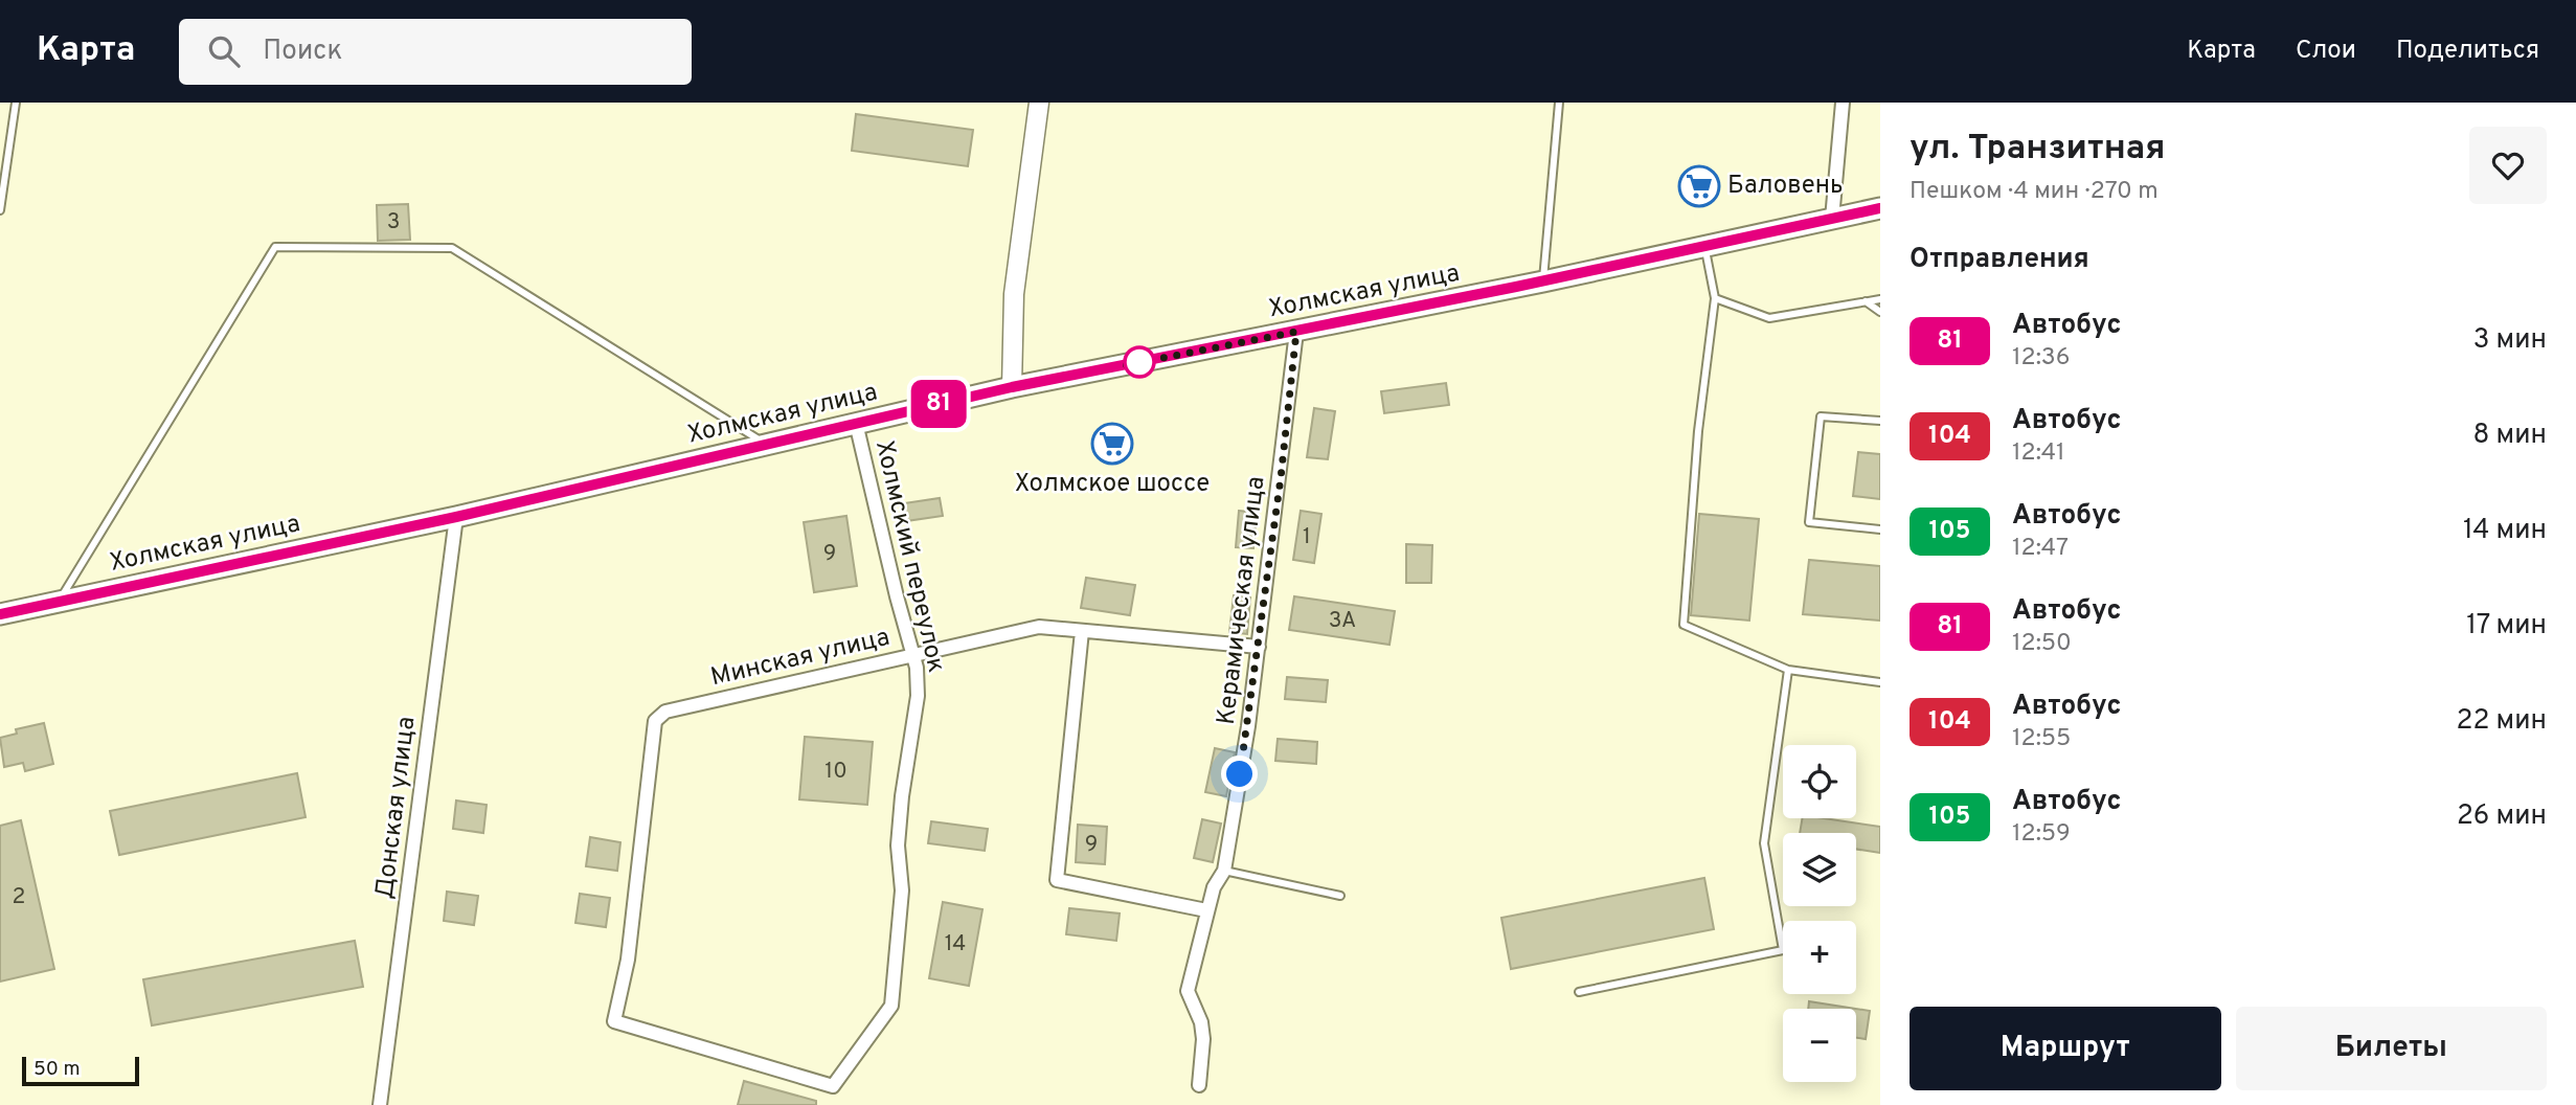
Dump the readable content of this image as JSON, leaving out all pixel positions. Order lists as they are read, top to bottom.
{
  "streets": {
    "main road": ["Холмская улица"],
    "street": [
      "Холмский переулок",
      "Керамическая улица",
      "Минская улица",
      "Донская улица"
    ]
  },
  "crossings": [
    ["Холмская улица", "Холмский переулок"],
    ["Холмская улица", "Керамическая улица"],
    ["Холмская улица", "Донская улица"],
    ["Холмский переулок", "Минская улица"],
    ["Керамическая улица", "Минская улица"]
  ],
  "places": {
    "supermarket": ["Баловень", "Холмское шоссе"]
  },
  "lines": ["bus line 81"],
  "house_numbers": [
    "3",
    "1",
    "9",
    "3А",
    "10",
    "9",
    "2",
    "14"
  ],
  "scale_bar": "50 m",
  "page": {
    "header": "Карта",
    "search": "Поиск",
    "nav": ["Карта", "Слои", "Поделиться"],
    "on_map": "81",
    "heading": [
      ["ул. Транзитная", "Пешком · 4 мин · 270 m"],
      "Отправления"
    ],
    "list": [
      {
        "mark": "81",
        "name": "Автобус",
        "note": "12:36",
        "value": "3 мин"
      },
      {
        "mark": "104",
        "name": "Автобус",
        "note": "12:41",
        "value": "8 мин"
      },
      {
        "mark": "105",
        "name": "Автобус",
        "note": "12:47",
        "value": "14 мин"
      },
      {
        "mark": "81",
        "name": "Автобус",
        "note": "12:50",
        "value": "17 мин"
      },
      {
        "mark": "104",
        "name": "Автобус",
        "note": "12:55",
        "value": "22 мин"
      },
      {
        "mark": "105",
        "name": "Автобус",
        "note": "12:59",
        "value": "26 мин"
      }
    ],
    "map_buttons": ["+", "−"],
    "buttons": ["Маршрут", "Билеты"],
    "scale": "50 m"
  }
}
